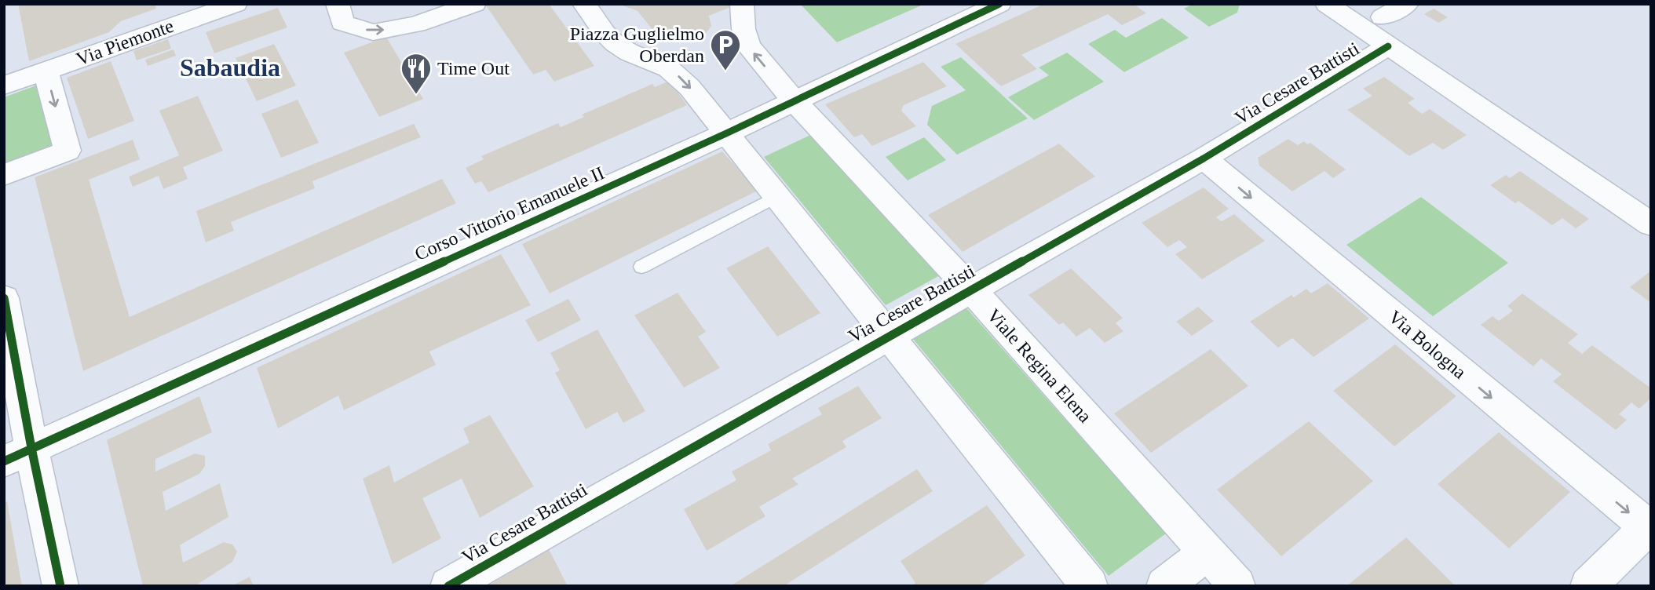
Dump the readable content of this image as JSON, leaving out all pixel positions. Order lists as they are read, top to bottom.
{
  "streets": {
    "street": [
      "Via Piemonte",
      "Via Cesare Battisti",
      "Corso Vittorio Emanuele II",
      "Via Bologna",
      "Viale Regina Elena"
    ]
  },
  "crossings": [
    ["Via Cesare Battisti", "Via Bologna"],
    ["Via Cesare Battisti", "Viale Regina Elena"],
    ["Corso Vittorio Emanuele II", "Viale Regina Elena"]
  ],
  "districts": ["Sabaudia"],
  "places": {
    "parking": ["Piazza Guglielmo Oberdan"],
    "restaurant": ["Time Out"]
  }
}
